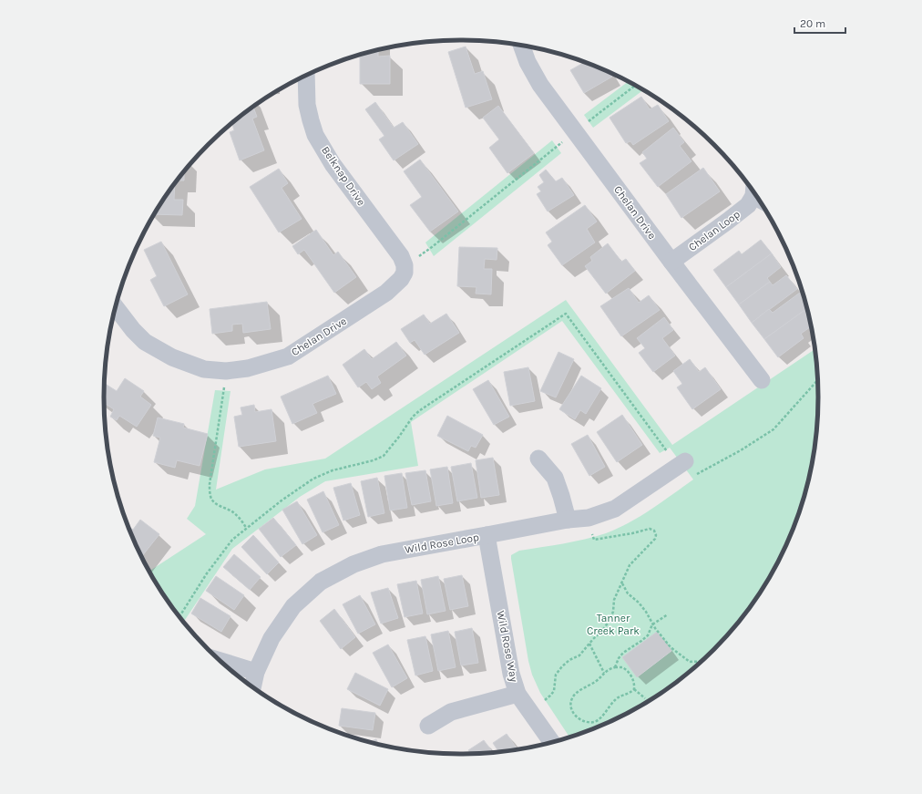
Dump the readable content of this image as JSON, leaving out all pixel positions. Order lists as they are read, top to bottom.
{
  "streets": {
    "street": [
      "Belknap Drive",
      "Chelan Drive",
      "Chelan Loop",
      "Wild Rose Loop",
      "Wild Rose Way"
    ]
  },
  "crossings": [
    ["Belknap Drive", "Chelan Drive"],
    ["Chelan Drive", "Chelan Loop"],
    ["Wild Rose Loop", "Wild Rose Way"]
  ],
  "parks": ["Tanner Creek Park"],
  "scale_bar": "20 m"
}
